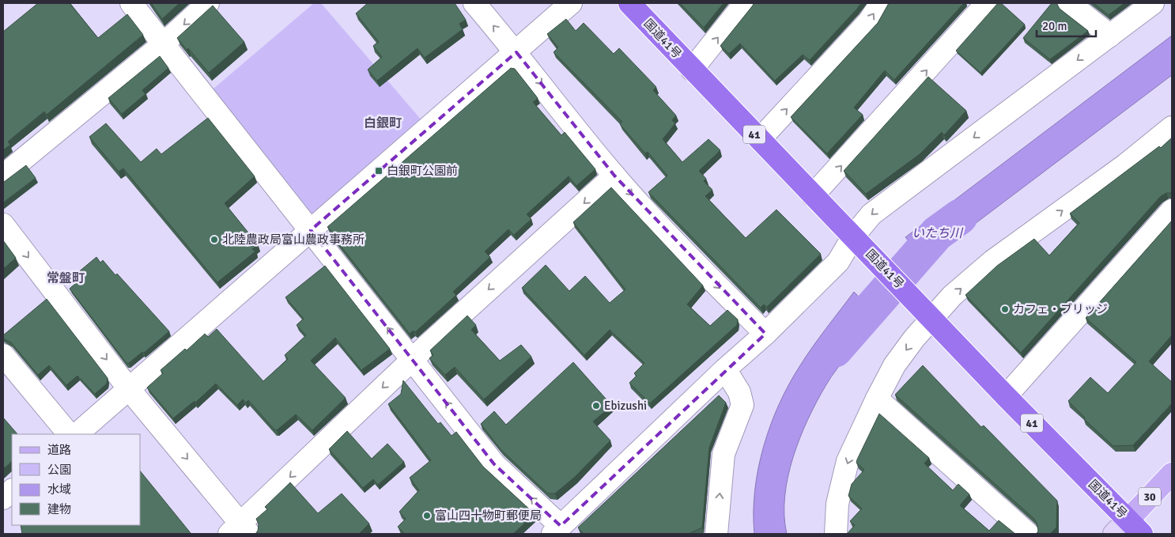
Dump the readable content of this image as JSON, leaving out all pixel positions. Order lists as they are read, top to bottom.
{
  "streets": {
    "highway": ["国道41号", "41"],
    "main road": ["30"]
  },
  "crossings": [
    ["国道41号", "30"]
  ],
  "districts": ["白銀町", "常盤町"],
  "water": ["いたち川"],
  "places": {
    "transit": ["白銀町公園前"],
    "other": [
      "北陸農政局富山農政事務所",
      "カフェ・ブリッジ",
      "Ebizushi",
      "富山四十物町郵便局"
    ]
  },
  "legend": [
    "道路",
    "公園",
    "水域",
    "建物"
  ],
  "scale_bar": "20 m"
}
